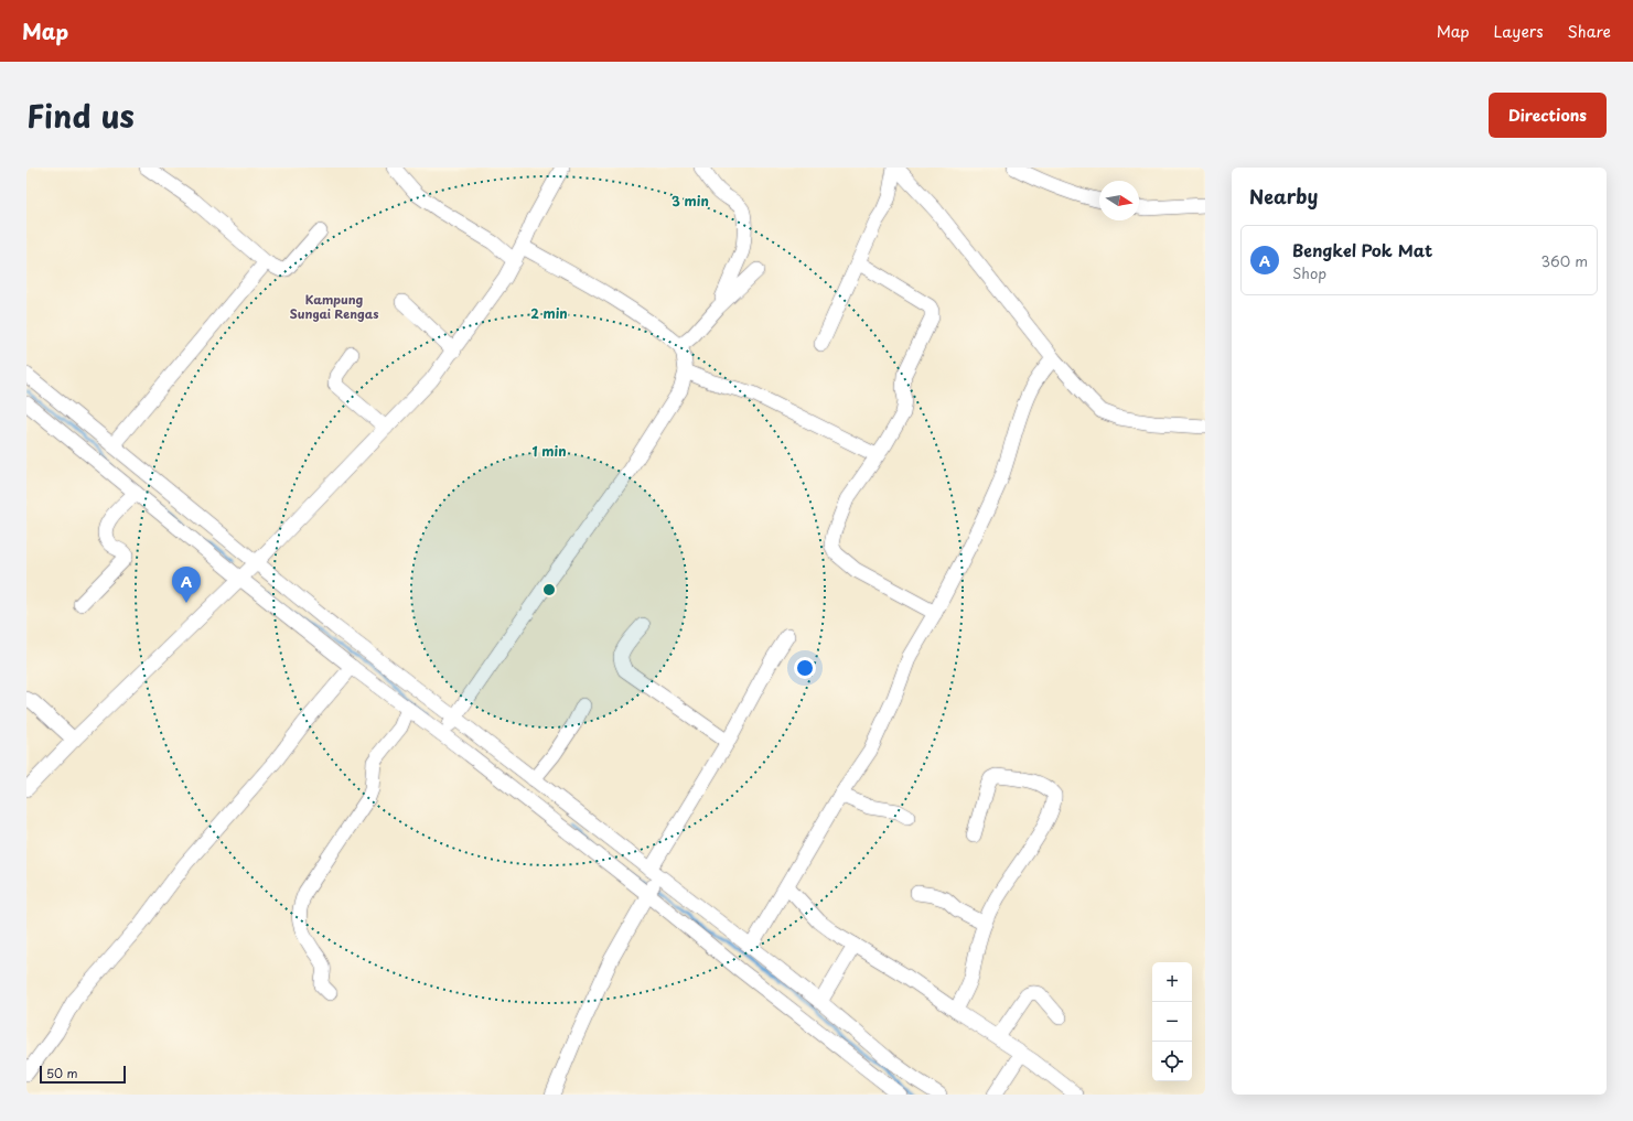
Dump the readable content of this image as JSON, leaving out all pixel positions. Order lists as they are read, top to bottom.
{
  "districts": ["Kampung Sungai Rengas"],
  "scale_bar": "50 m",
  "north": "right",
  "page": {
    "header": "Map",
    "nav": ["Map", "Layers", "Share"],
    "title": "Find us",
    "buttons": "Directions",
    "heading": "Nearby",
    "list": [
      {
        "mark": "A",
        "name": "Bengkel Pok Mat",
        "note": "Shop",
        "value": "360 m"
      }
    ],
    "pins": "A",
    "map_buttons": ["+", "−"],
    "scale": "50 m"
  },
  "rings": ["3 min", "2 min", "1 min"]
}
